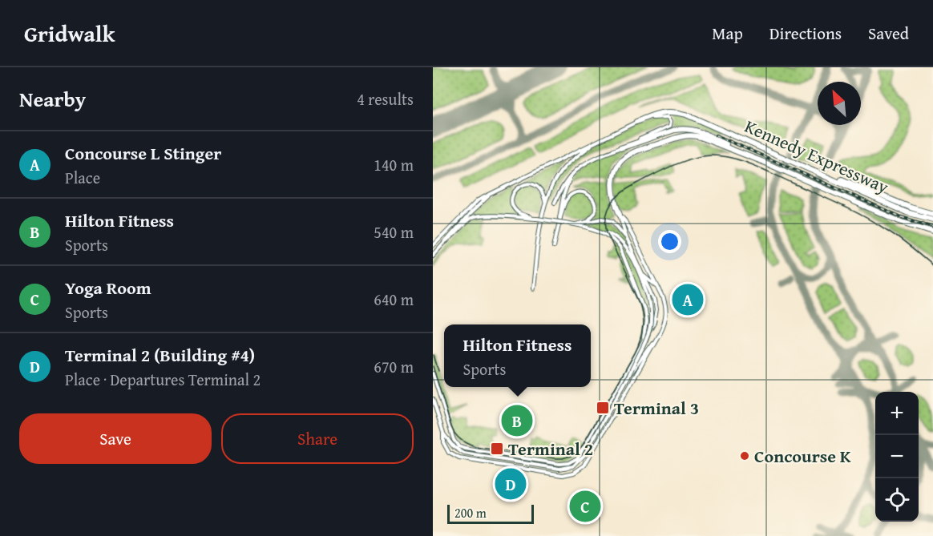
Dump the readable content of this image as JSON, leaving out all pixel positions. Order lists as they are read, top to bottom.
{
  "streets": {
    "highway": ["Kennedy Expressway"]
  },
  "places": {
    "transit": ["Terminal 3", "Terminal 2"],
    "other": ["Concourse K"]
  },
  "scale_bar": "200 m",
  "north": "top left",
  "page": {
    "header": "Gridwalk",
    "nav": ["Map", "Directions", "Saved"],
    "heading": ["Nearby", "4 results"],
    "list": [
      {
        "mark": "A",
        "name": "Concourse L Stinger",
        "note": "Place",
        "value": "140 m"
      },
      {
        "mark": "B",
        "name": "Hilton Fitness",
        "note": "Sports",
        "value": "540 m"
      },
      {
        "mark": "C",
        "name": "Yoga Room",
        "note": "Sports",
        "value": "640 m"
      },
      {
        "mark": "D",
        "name": "Terminal 2 (Building #4)",
        "note": "Place · Departures Terminal 2",
        "value": "670 m"
      }
    ],
    "pins": [
      "A",
      "B",
      "D",
      "C"
    ],
    "popup": ["Hilton Fitness", "Sports"],
    "map_buttons": ["+", "−"],
    "buttons": ["Save", "Share"],
    "scale": "200 m"
  }
}
